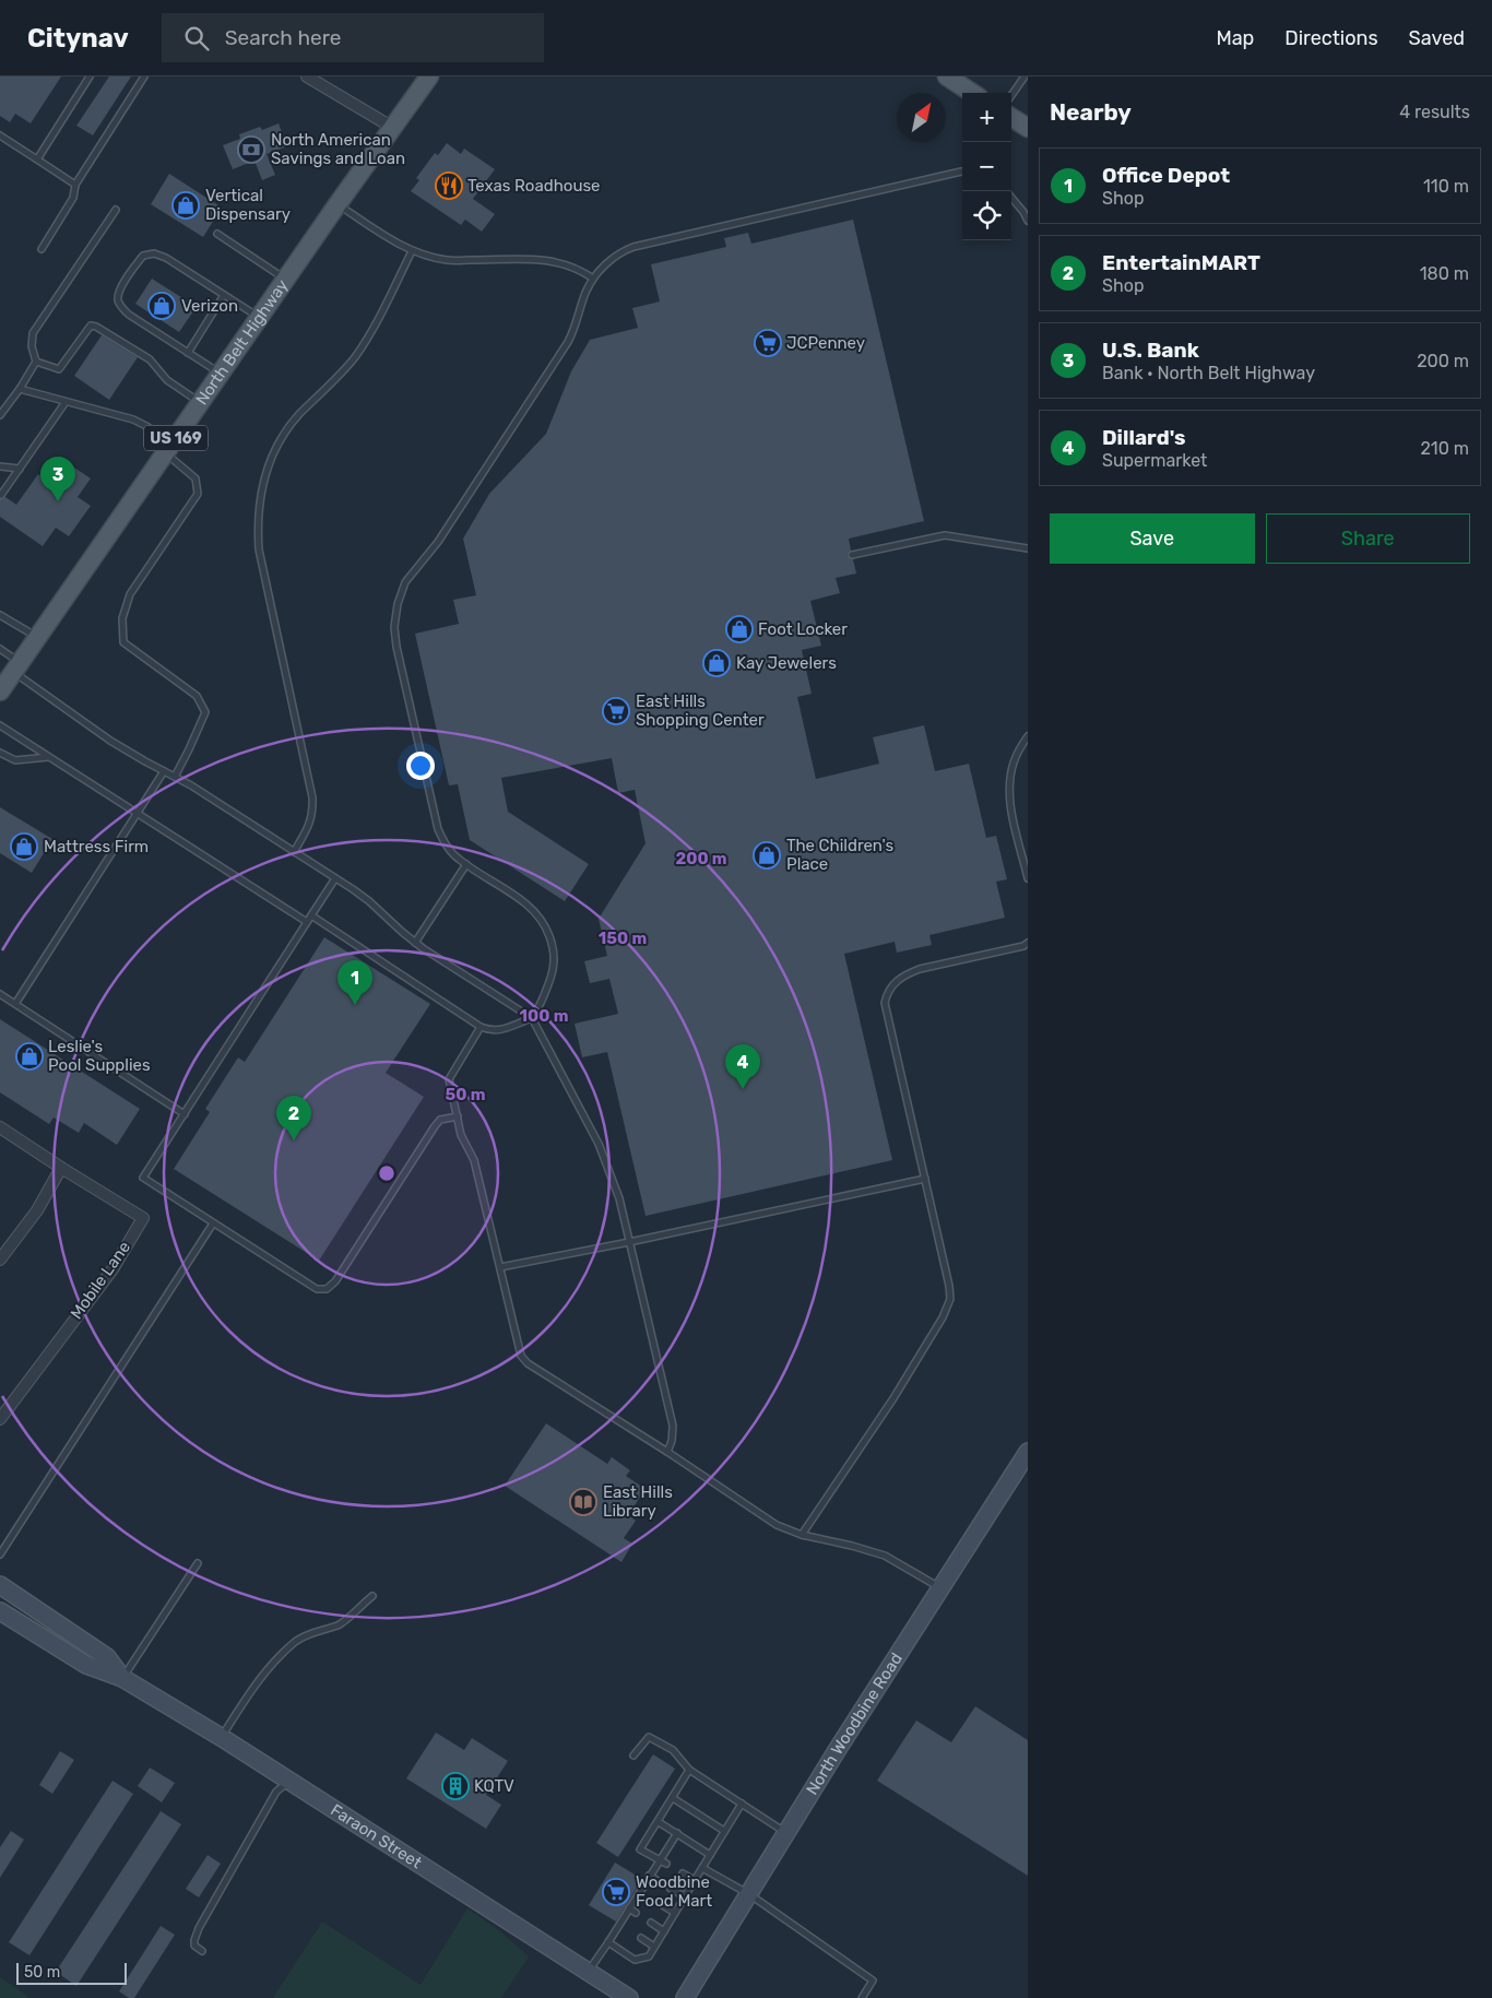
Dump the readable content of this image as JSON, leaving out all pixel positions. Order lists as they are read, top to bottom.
{
  "streets": {
    "main road": [
      "North Belt Highway",
      "US 169",
      "North Woodbine Road",
      "Faraon Street"
    ],
    "street": ["Mobile Lane"]
  },
  "places": {
    "bank": ["North American Savings and Loan"],
    "restaurant": ["Texas Roadhouse"],
    "shop": [
      "Vertical Dispensary",
      "Verizon",
      "Foot Locker",
      "Kay Jewelers",
      "Mattress Firm",
      "The Children's Place",
      "Leslie's Pool Supplies"
    ],
    "supermarket": ["JCPenney", "East Hills Shopping Center", "Woodbine Food Mart"],
    "library": ["East Hills Library"],
    "building": ["KQTV"]
  },
  "scale_bar": "50 m",
  "north": "top right",
  "page": {
    "header": "Citynav",
    "search": "Search here",
    "nav": ["Map", "Directions", "Saved"],
    "heading": ["Nearby", "4 results"],
    "map_buttons": ["+", "−"],
    "list": [
      {
        "mark": "1",
        "name": "Office Depot",
        "note": "Shop",
        "value": "110 m"
      },
      {
        "mark": "2",
        "name": "EntertainMART",
        "note": "Shop",
        "value": "180 m"
      },
      {
        "mark": "3",
        "name": "U.S. Bank",
        "note": "Bank · North Belt Highway",
        "value": "200 m"
      },
      {
        "mark": "4",
        "name": "Dillard's",
        "note": "Supermarket",
        "value": "210 m"
      }
    ],
    "pins": [
      "3",
      "1",
      "4",
      "2"
    ],
    "buttons": ["Save", "Share"],
    "scale": "50 m"
  },
  "rings": [
    "200 m",
    "150 m",
    "100 m",
    "50 m"
  ]
}
